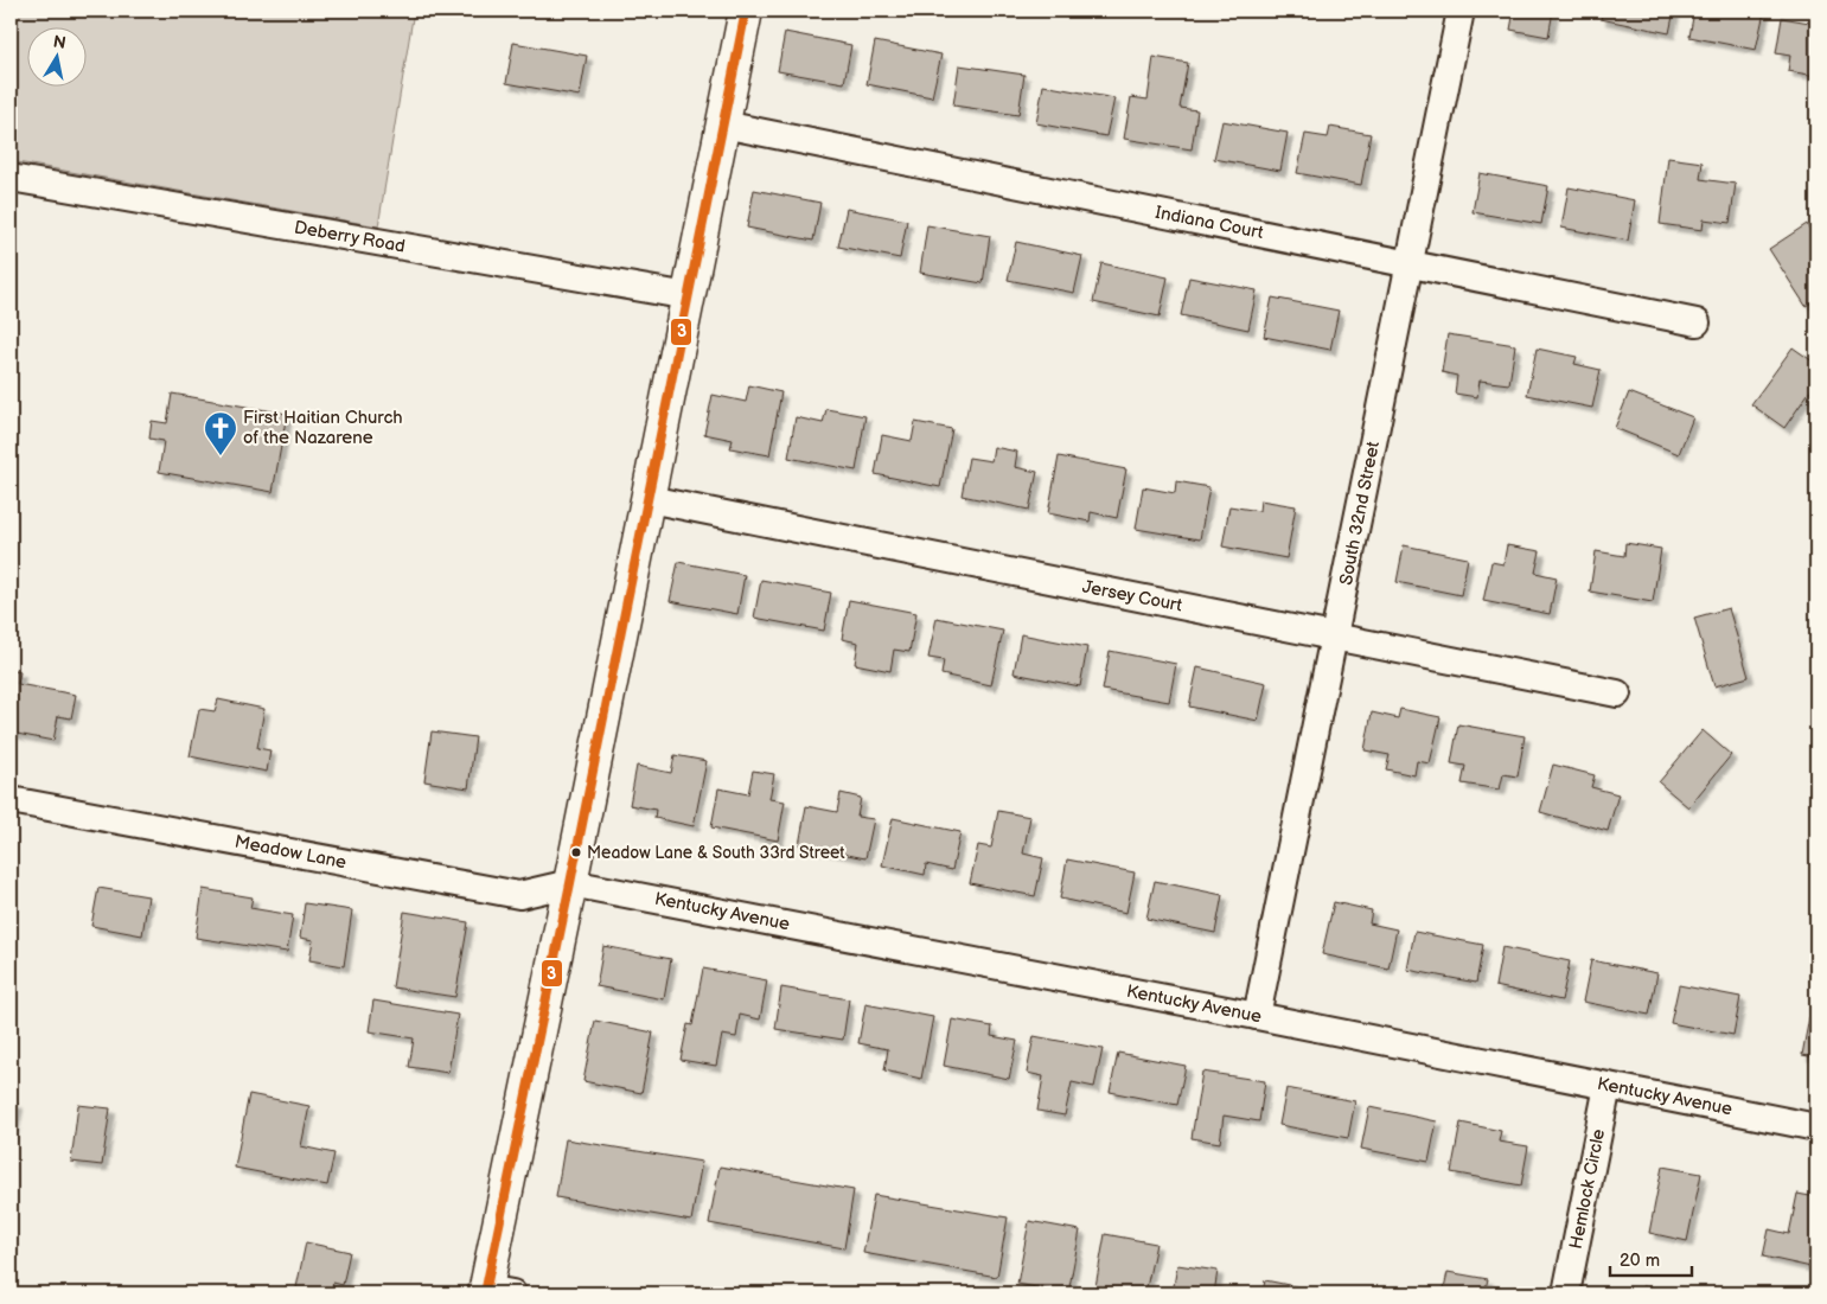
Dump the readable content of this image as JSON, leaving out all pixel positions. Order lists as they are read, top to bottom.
{
  "streets": {
    "street": [
      "Indiana Court",
      "Deberry Road",
      "South 32nd Street",
      "Jersey Court",
      "Meadow Lane",
      "Kentucky Avenue",
      "Hemlock Circle"
    ]
  },
  "crossings": [
    ["Indiana Court", "South 32nd Street"],
    ["South 32nd Street", "Jersey Court"],
    ["South 32nd Street", "Kentucky Avenue"],
    ["Meadow Lane", "Kentucky Avenue"],
    ["Kentucky Avenue", "Hemlock Circle"]
  ],
  "places": {
    "church": ["First Haitian Church of the Nazarene"],
    "other": ["Meadow Lane & South 33rd Street"]
  },
  "lines": ["transit line 3"],
  "scale_bar": "20 m",
  "north": "top"
}
